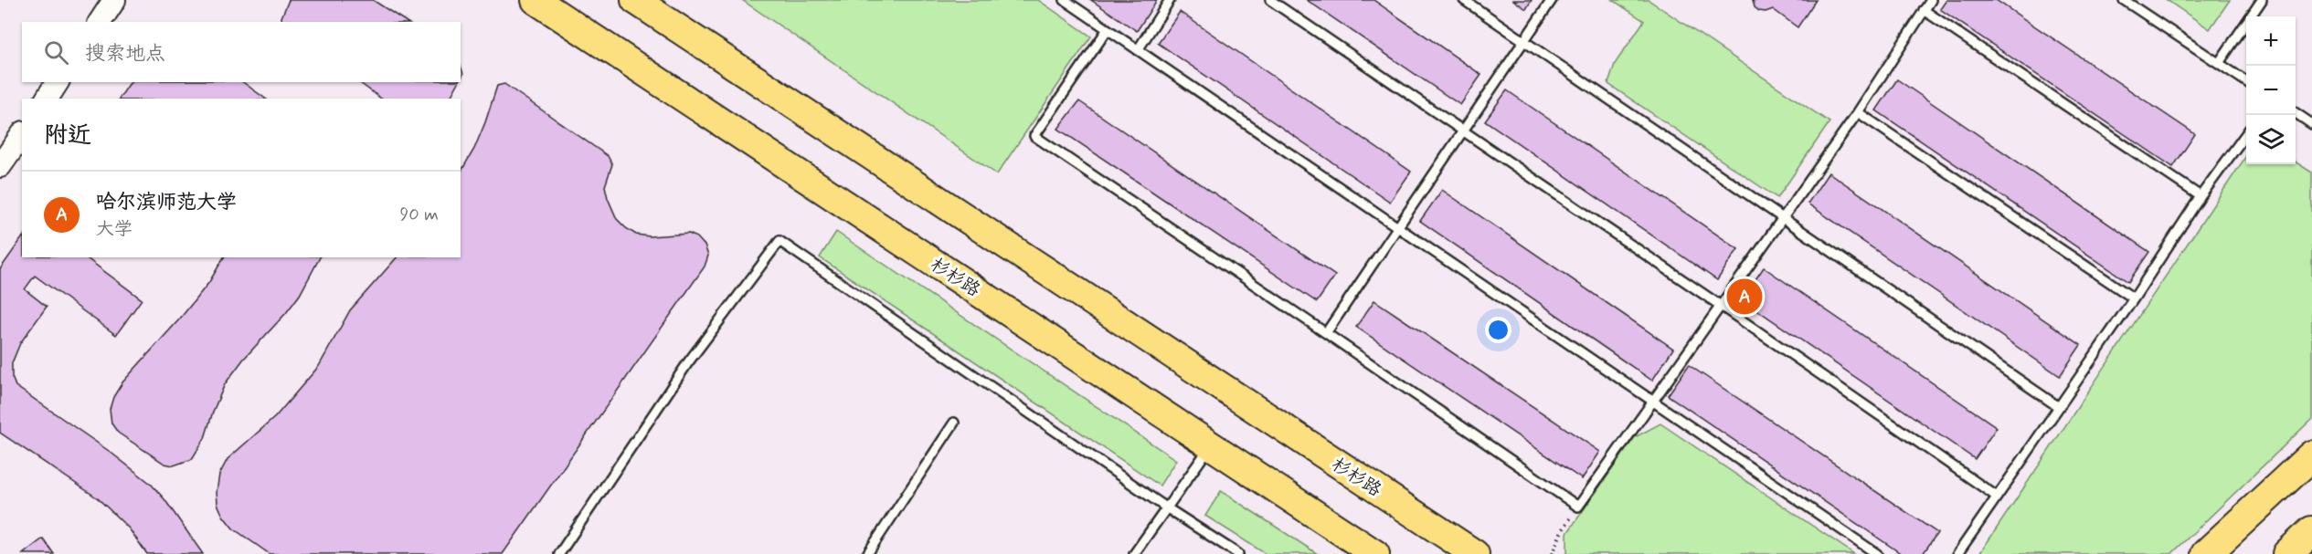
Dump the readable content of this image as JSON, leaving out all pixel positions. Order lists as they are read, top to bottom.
{
  "streets": {
    "main road": ["杉杉路"]
  },
  "page": {
    "map_buttons": ["+", "−"],
    "search": "搜索地点",
    "heading": "附近",
    "list": [
      {
        "mark": "A",
        "name": "哈尔滨师范大学",
        "note": "大学",
        "value": "90 m"
      }
    ],
    "pins": "A"
  }
}
